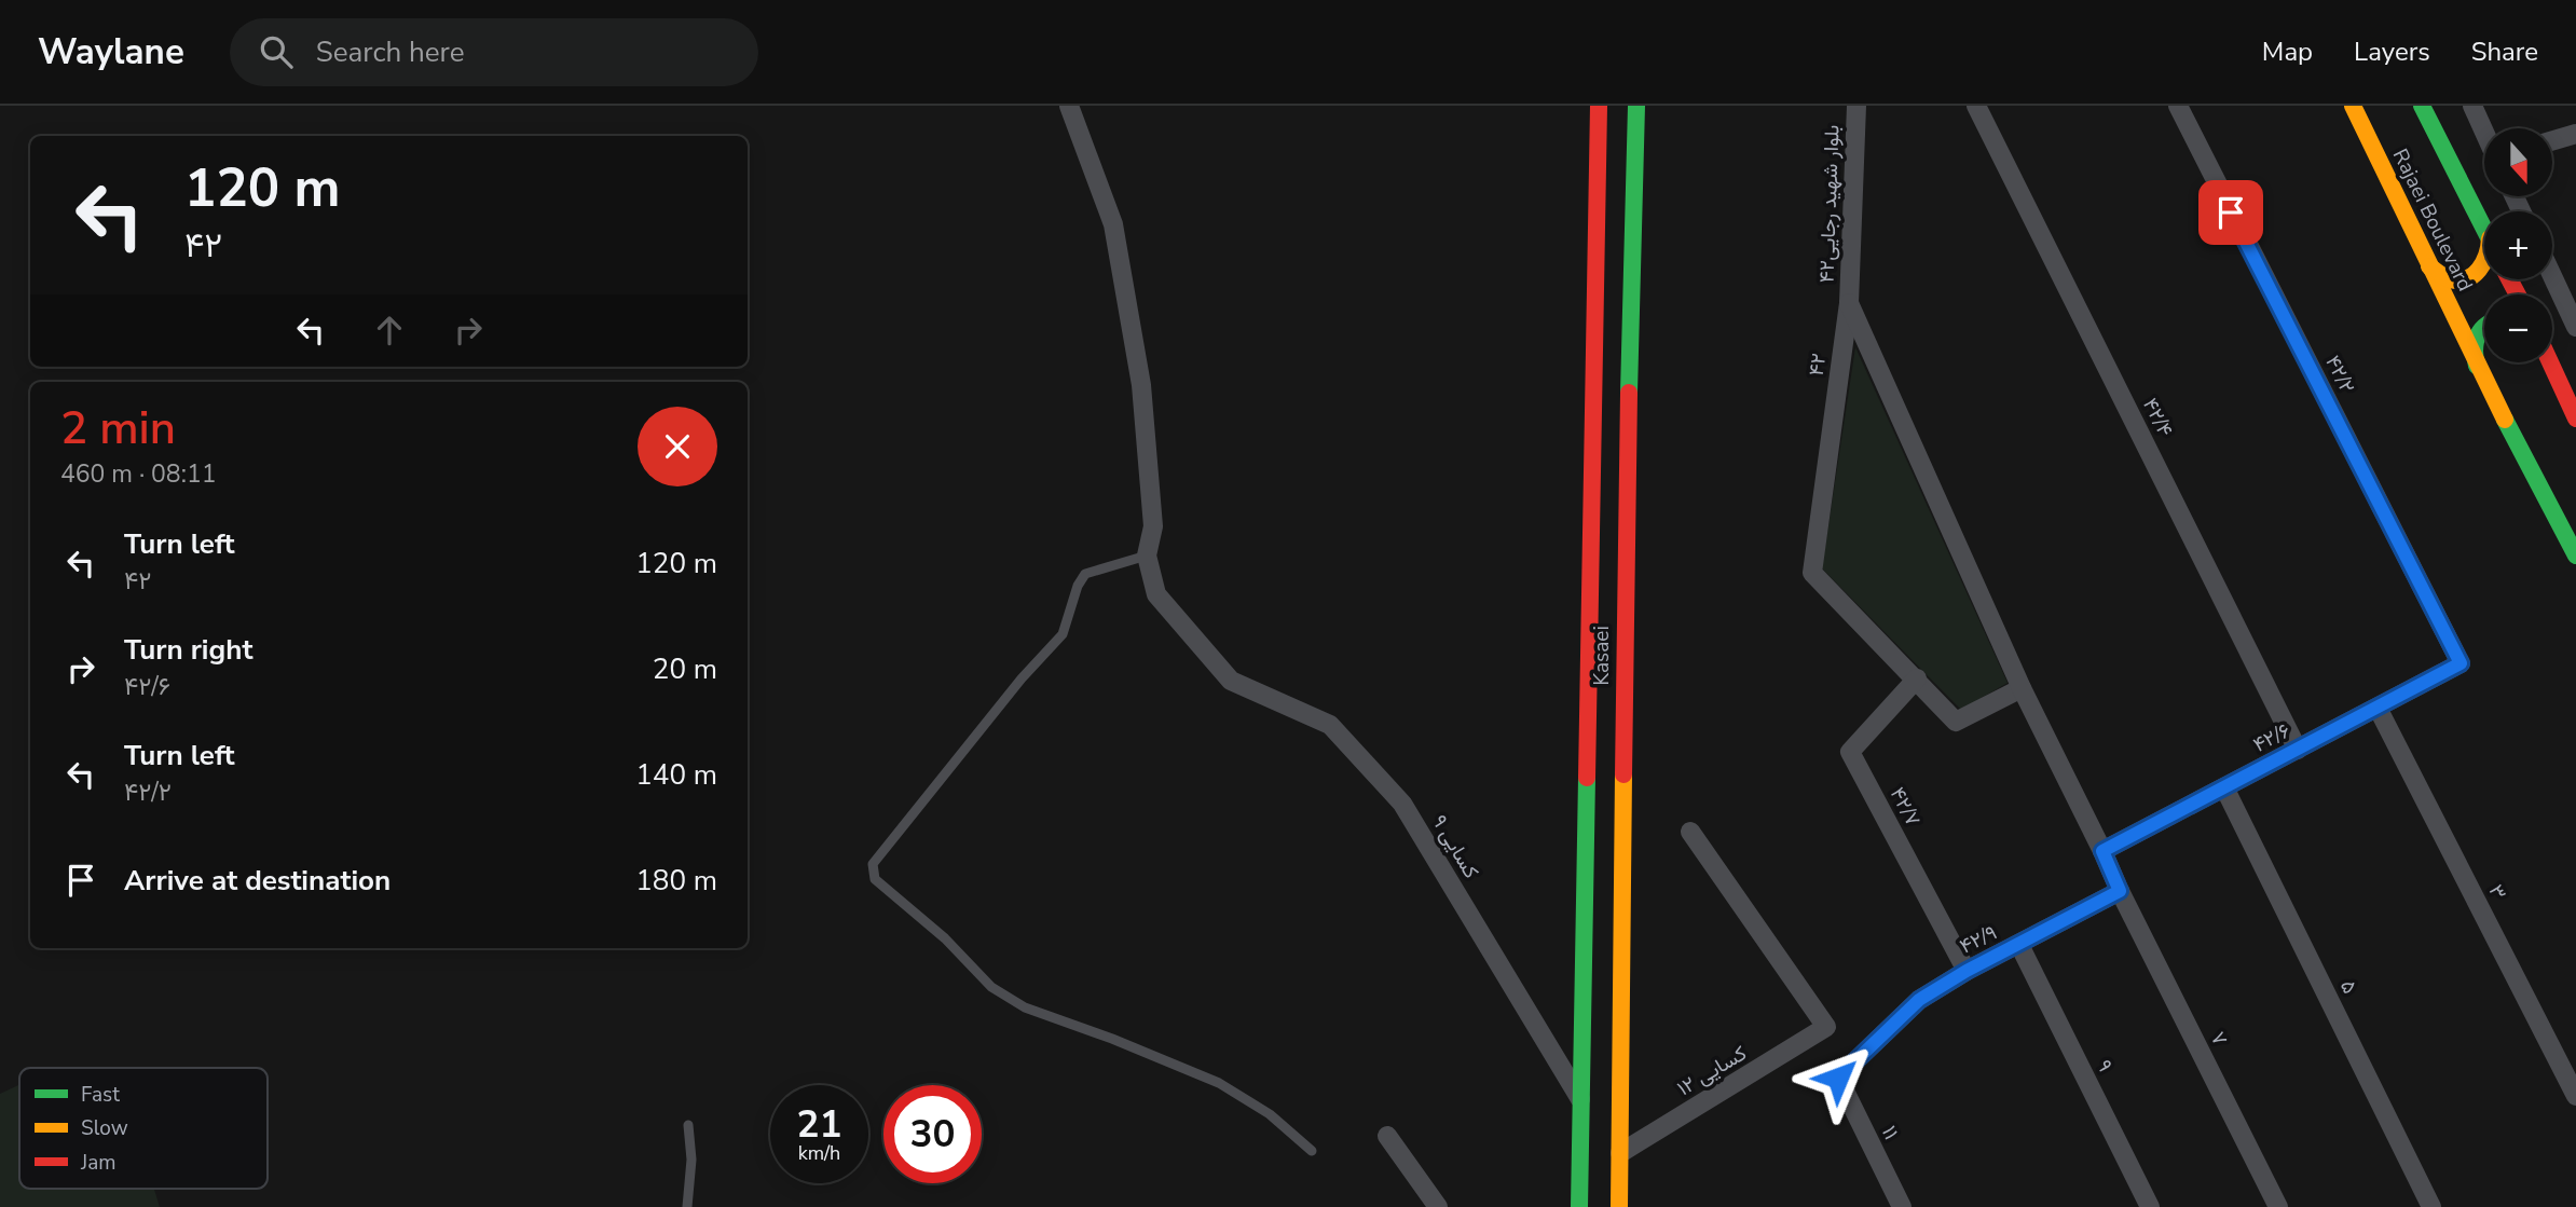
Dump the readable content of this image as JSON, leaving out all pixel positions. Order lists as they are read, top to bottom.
{
  "streets": {
    "main road": ["Rajaei Boulevard", "Kasaei"],
    "street": [
      "بلوار شهید رجایی۴۲",
      "۴۲",
      "۴۲/۲",
      "۴۲/۴",
      "۴۲/۶",
      "۴۲/۷",
      "۹ کسایی",
      "۳",
      "۴۲/۹",
      "۵",
      "۷",
      "۹",
      "۱۲ کسایی",
      "۱۱"
    ]
  },
  "crossings": [
    ["بلوار شهید رجایی۴۲", "۴۲"],
    ["۴۲", "۴۲/۷"],
    ["۴۲/۲", "۴۲/۶"],
    ["۴۲/۴", "۴۲/۶"],
    ["Kasaei", "۹ کسایی"],
    ["Kasaei", "۱۲ کسایی"],
    ["۴۲/۶", "۳"],
    ["۴۲/۶", "۵"],
    ["۴۲/۷", "۴۲/۹"],
    ["۴۲/۹", "۷"],
    ["۴۲/۹", "۹"],
    ["۴۲/۹", "۱۱"]
  ],
  "legend": ["Fast", "Slow", "Jam"],
  "north": "bottom",
  "page": {
    "header": "Waylane",
    "search": "Search here",
    "nav": ["Map", "Layers", "Share"],
    "map_buttons": ["+", "−"],
    "turn": ["120 m", "۴۲"],
    "heading": ["2 min", "460 m · 08:11"],
    "list": [
      {
        "name": "Turn left",
        "note": "۴۲",
        "value": "120 m"
      },
      {
        "name": "Turn right",
        "note": "۴۲/۶",
        "value": "20 m"
      },
      {
        "name": "Turn left",
        "note": "۴۲/۲",
        "value": "140 m"
      },
      {
        "name": "Arrive at destination",
        "value": "180 m"
      }
    ],
    "speed": "21 km/h",
    "limit": "30"
  }
}
